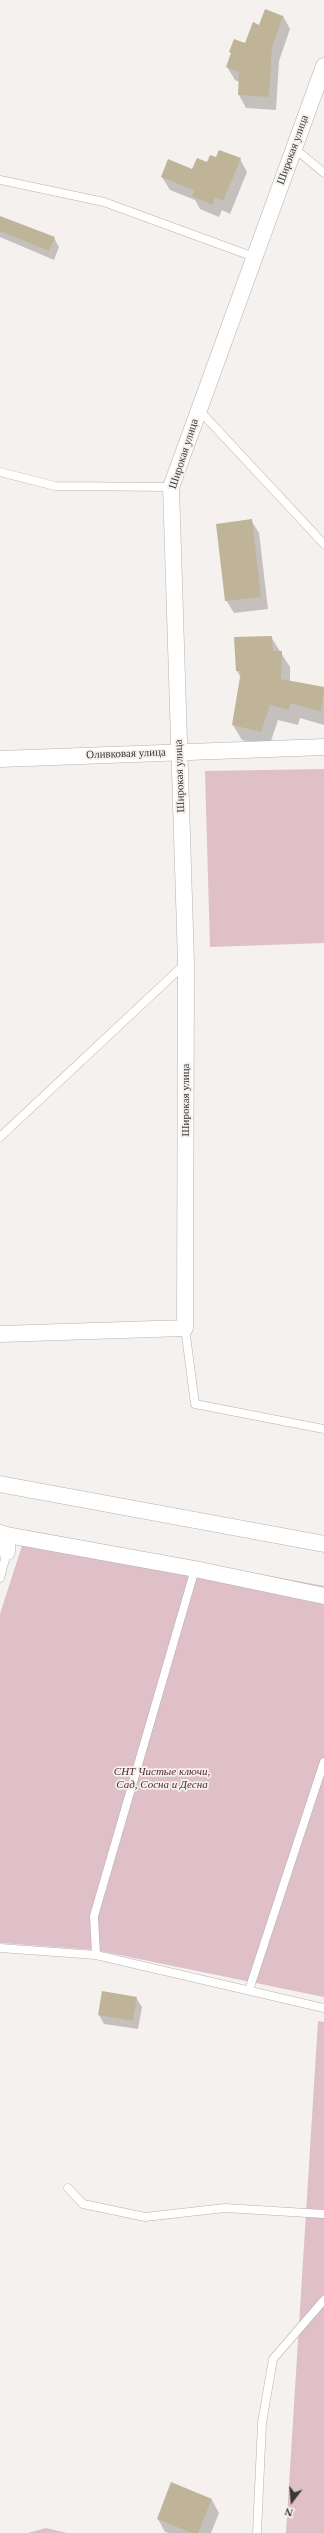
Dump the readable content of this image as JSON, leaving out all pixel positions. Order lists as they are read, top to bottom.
{
  "streets": {
    "street": ["Широкая улица", "Оливковая улица"]
  },
  "crossings": [
    ["Широкая улица", "Оливковая улица"]
  ],
  "parks": ["СНТ Чистые ключи, Сад, Сосна и Десна"],
  "north": "bottom"
}
